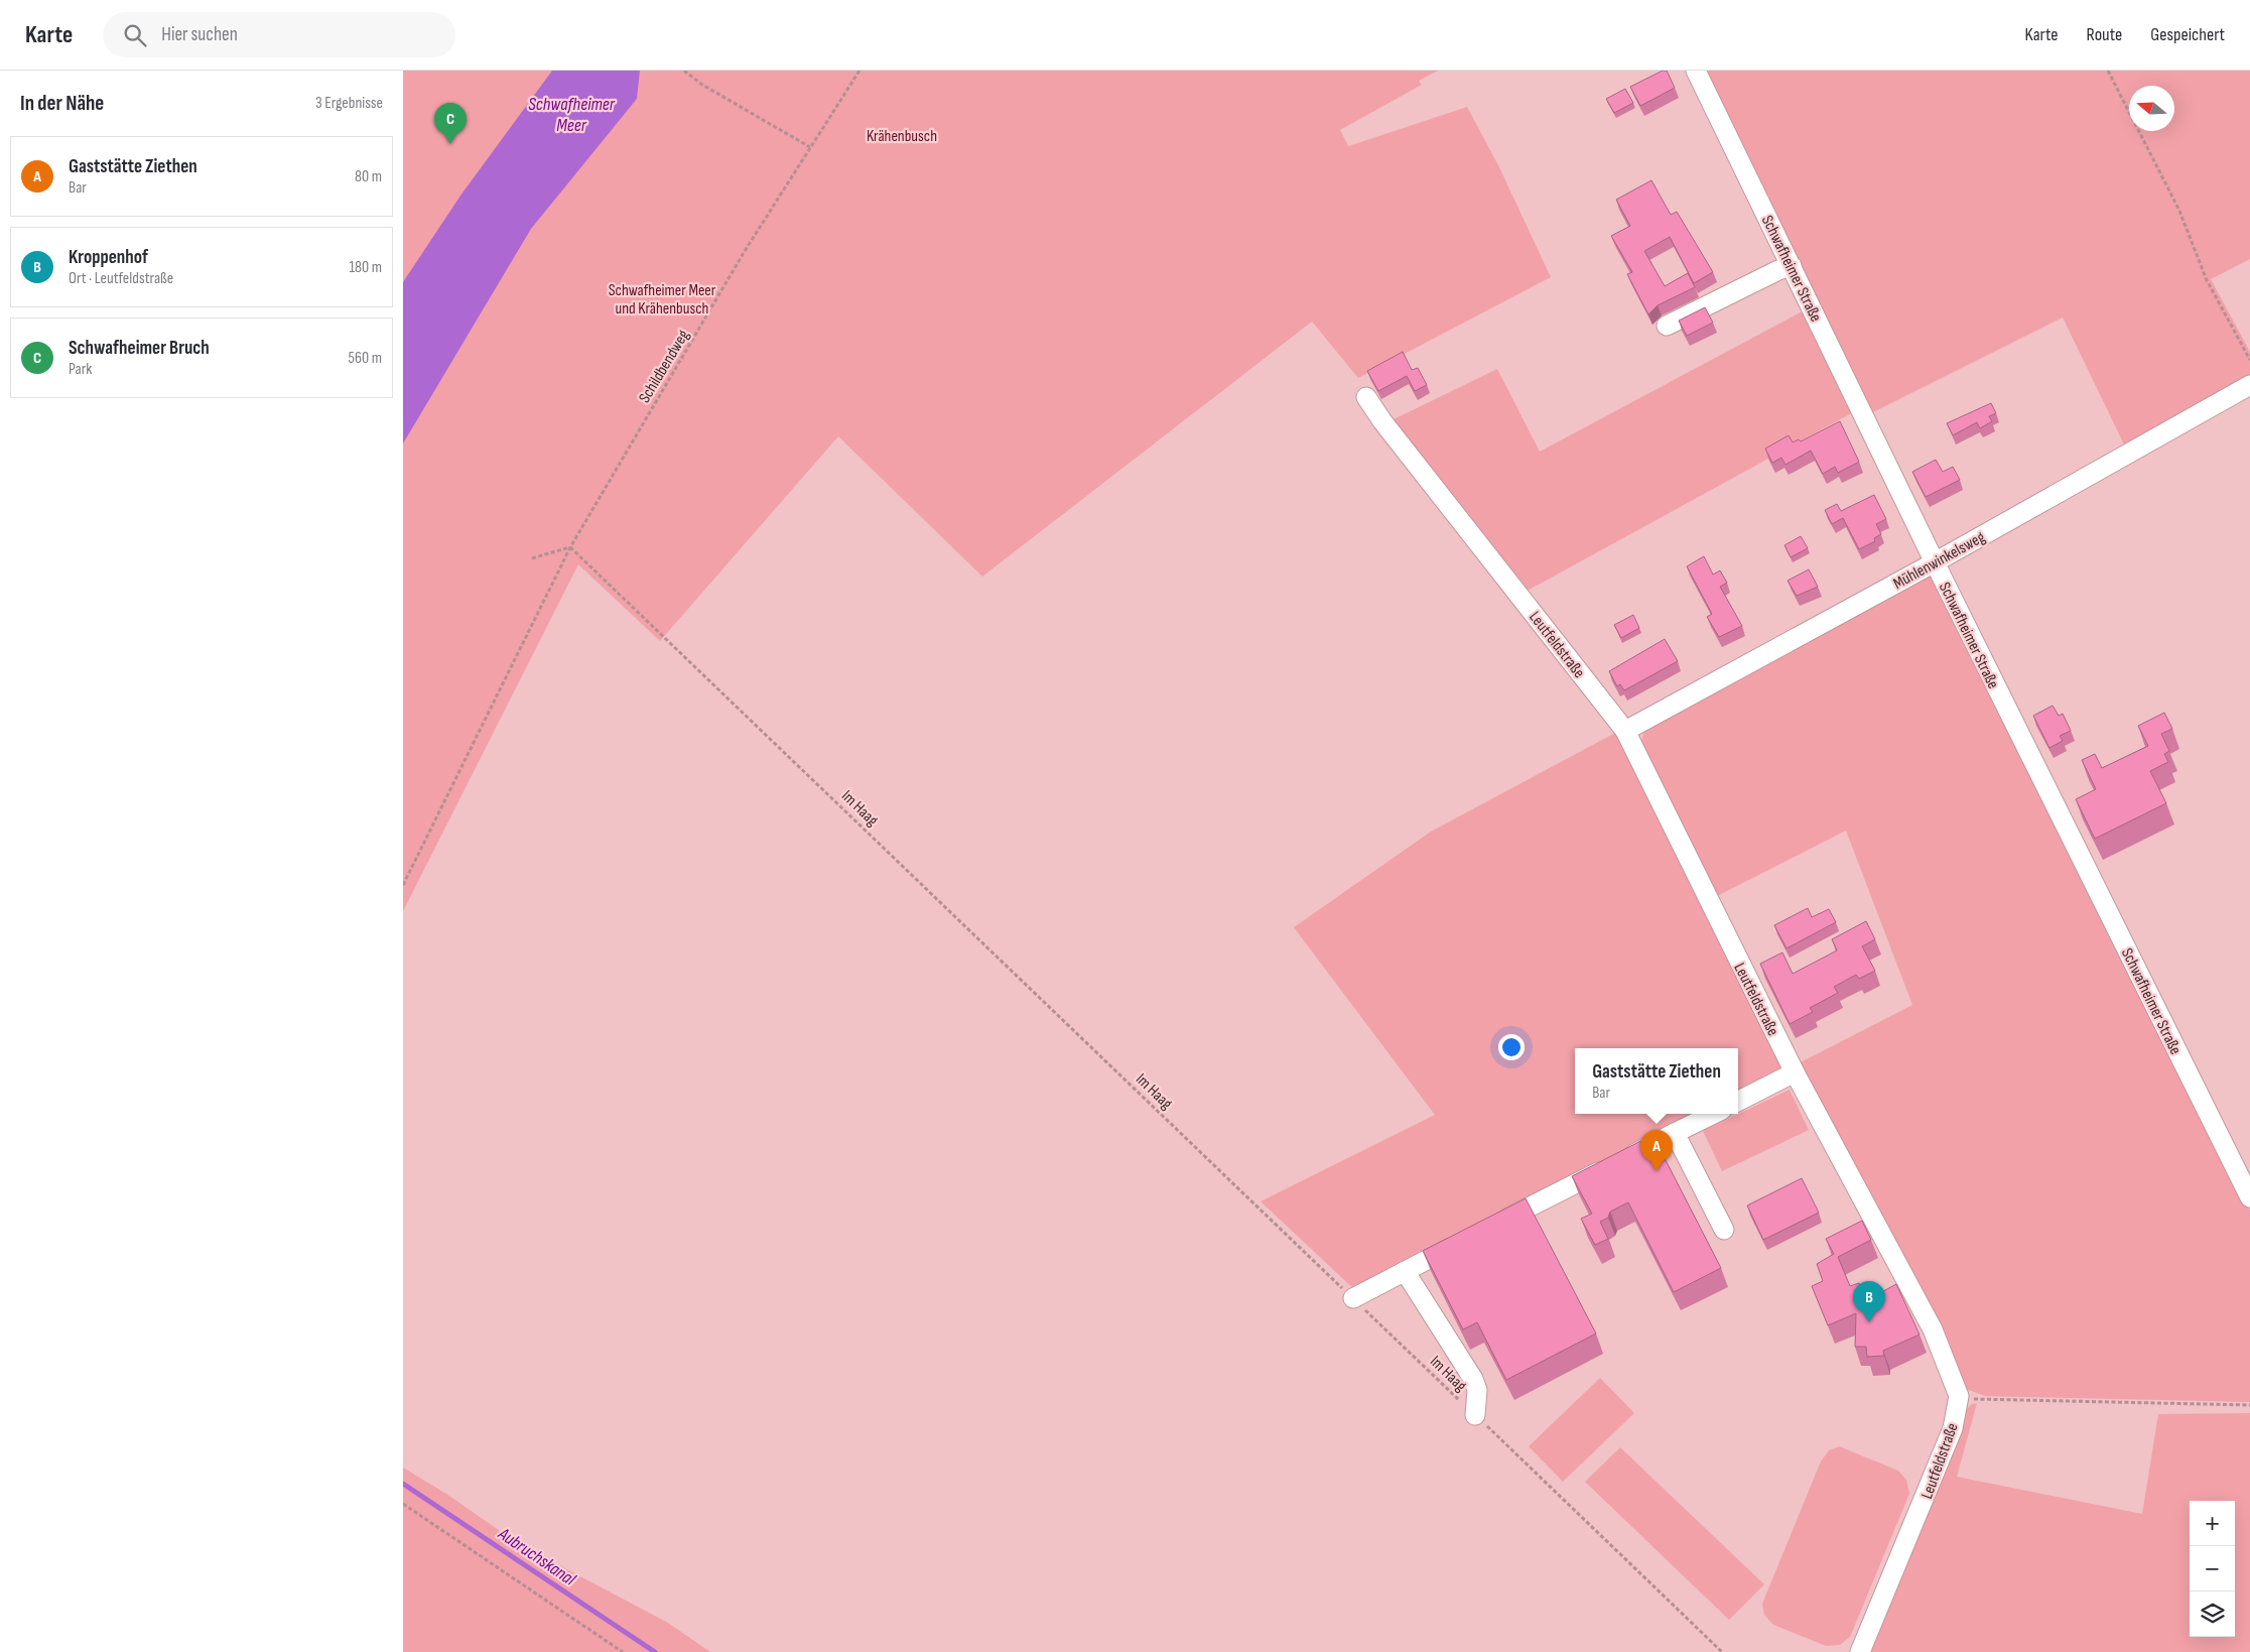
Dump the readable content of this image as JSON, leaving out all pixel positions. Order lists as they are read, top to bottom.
{
  "streets": {
    "street": ["Schwafheimer Straße", "Mühlenwinkelsweg", "Leutfeldstraße"],
    "path": ["Schildbendweg", "Im Haag"]
  },
  "crossings": [
    ["Schwafheimer Straße", "Mühlenwinkelsweg"],
    ["Schildbendweg", "Im Haag"],
    ["Mühlenwinkelsweg", "Leutfeldstraße"]
  ],
  "water": ["Schwafheimer Meer", "Aubruchskanal"],
  "parks": ["Krähenbusch", "Schwafheimer Meer und Krähenbusch"],
  "north": "left",
  "page": {
    "header": "Karte",
    "search": "Hier suchen",
    "nav": ["Karte", "Route", "Gespeichert"],
    "heading": ["In der Nähe", "3 Ergebnisse"],
    "pins": ["C", "A", "B"],
    "list": [
      {
        "mark": "A",
        "name": "Gaststätte Ziethen",
        "note": "Bar",
        "value": "80 m"
      },
      {
        "mark": "B",
        "name": "Kroppenhof",
        "note": "Ort · Leutfeldstraße",
        "value": "180 m"
      },
      {
        "mark": "C",
        "name": "Schwafheimer Bruch",
        "note": "Park",
        "value": "560 m"
      }
    ],
    "popup": ["Gaststätte Ziethen", "Bar"],
    "map_buttons": ["+", "−"]
  }
}
